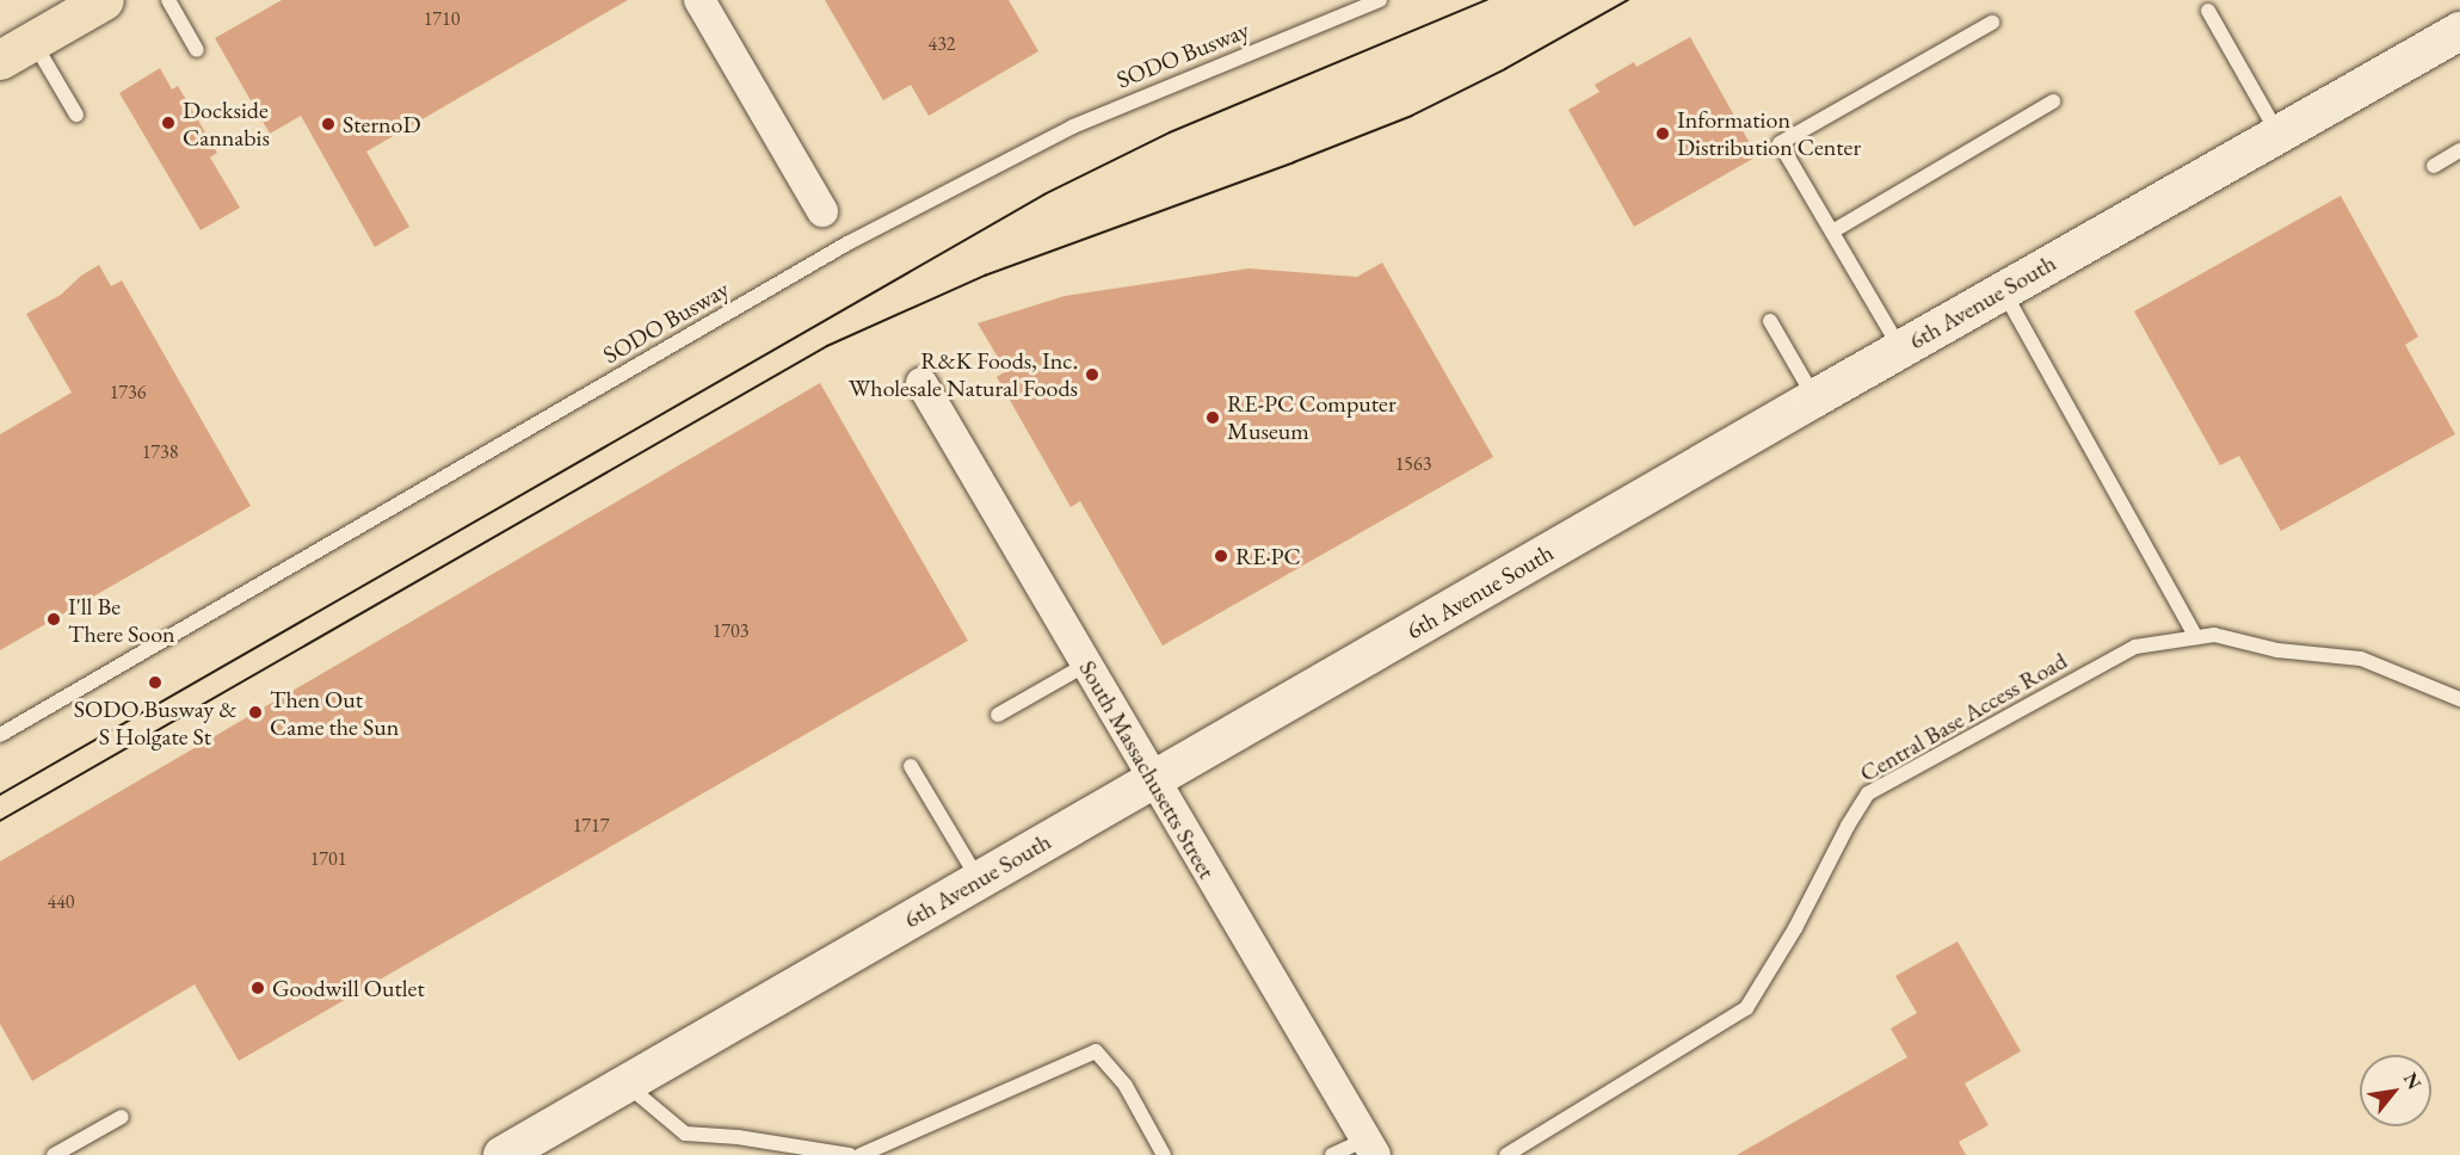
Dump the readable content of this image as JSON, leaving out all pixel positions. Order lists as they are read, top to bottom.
{
  "streets": {
    "street": ["6th Avenue South", "South Massachusetts Street"],
    "lane": ["SODO Busway", "Central Base Access Road"]
  },
  "crossings": [
    ["6th Avenue South", "South Massachusetts Street"]
  ],
  "places": [
    "Dockside Cannabis",
    "SternoD",
    "Information Distribution Center",
    "R&K Foods, Inc. Wholesale Natural Foods",
    "RE-PC Computer Museum",
    "RE∙PC",
    "I'll Be There Soon",
    "SODO Busway & S Holgate St",
    "Then Out Came the Sun",
    "Goodwill Outlet"
  ],
  "house_numbers": [
    "1710",
    "432",
    "1736",
    "1738",
    "1563",
    "1703",
    "1717",
    "1701",
    "440"
  ],
  "north": "top right"
}
